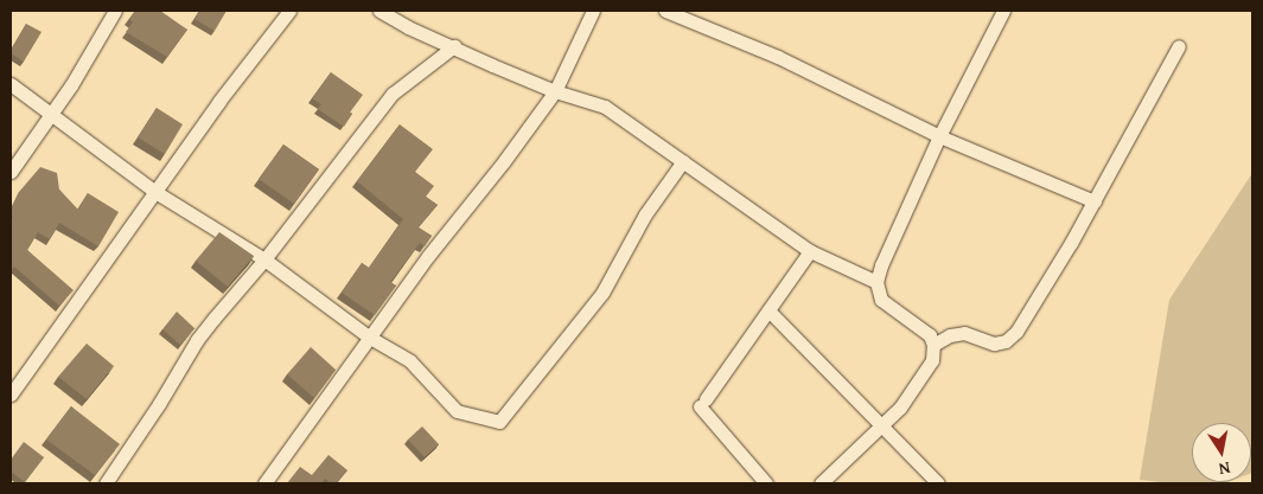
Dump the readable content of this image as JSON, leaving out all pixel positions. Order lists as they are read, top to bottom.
{
  "north": "bottom"
}
